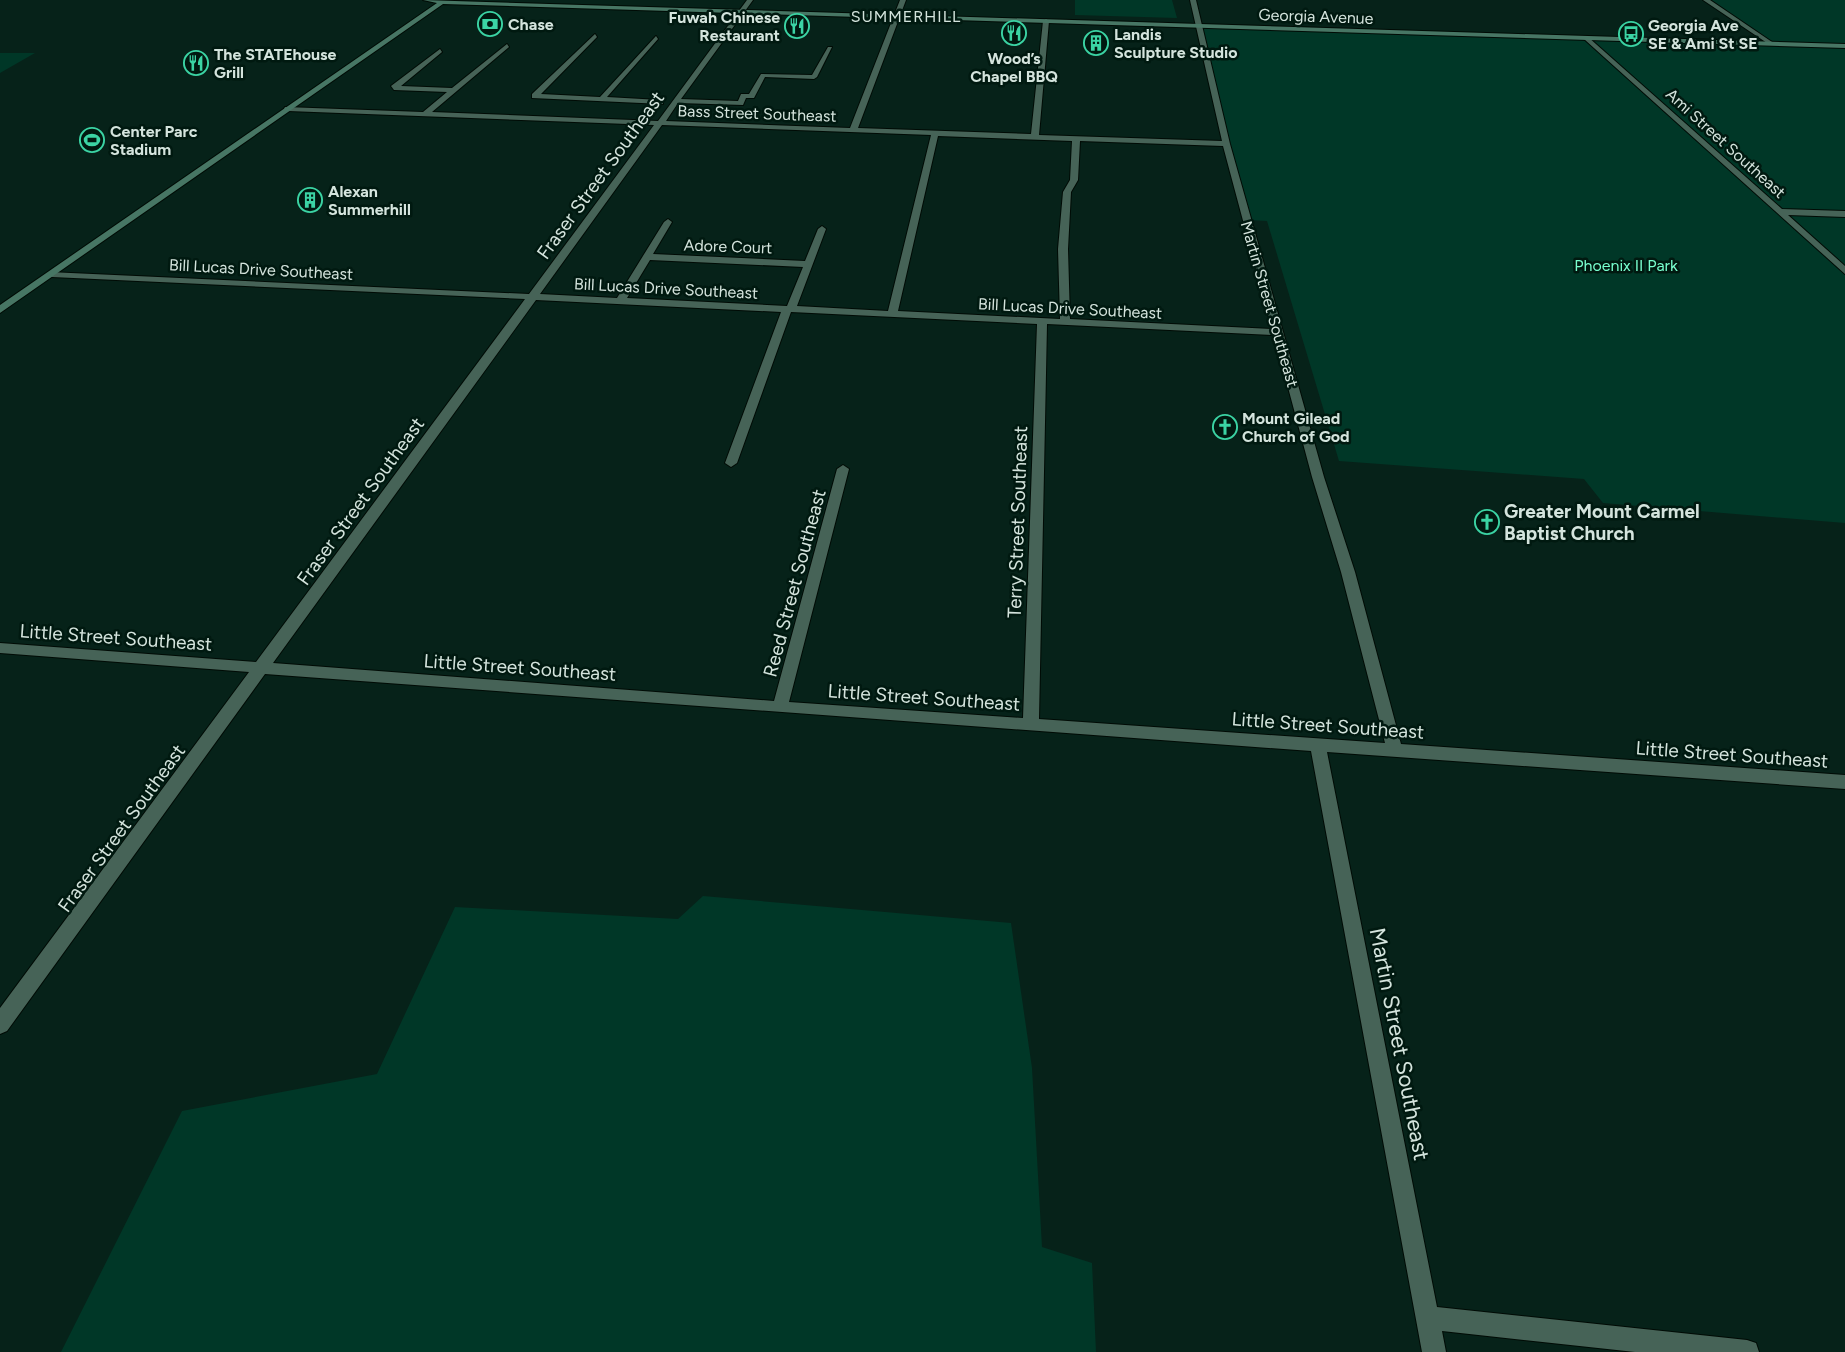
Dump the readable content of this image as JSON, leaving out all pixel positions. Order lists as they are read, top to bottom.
{
  "streets": {
    "main road": ["Georgia Avenue"],
    "street": [
      "Bass Street Southeast",
      "Ami Street Southeast",
      "Fraser Street Southeast",
      "Adore Court",
      "Bill Lucas Drive Southeast",
      "Martin Street Southeast",
      "Terry Street Southeast",
      "Reed Street Southeast",
      "Little Street Southeast"
    ]
  },
  "crossings": [
    ["Georgia Avenue", "Ami Street Southeast"],
    ["Georgia Avenue", "Fraser Street Southeast"],
    ["Georgia Avenue", "Martin Street Southeast"],
    ["Bass Street Southeast", "Fraser Street Southeast"],
    ["Bass Street Southeast", "Martin Street Southeast"],
    ["Fraser Street Southeast", "Bill Lucas Drive Southeast"],
    ["Fraser Street Southeast", "Little Street Southeast"],
    ["Bill Lucas Drive Southeast", "Martin Street Southeast"],
    ["Bill Lucas Drive Southeast", "Terry Street Southeast"],
    ["Martin Street Southeast", "Little Street Southeast"],
    ["Terry Street Southeast", "Little Street Southeast"],
    ["Reed Street Southeast", "Little Street Southeast"]
  ],
  "districts": ["SUMMERHILL"],
  "parks": ["Phoenix II Park"],
  "places": {
    "bank": ["Chase"],
    "restaurant": ["Fuwah Chinese Restaurant", "Wood’s Chapel BBQ", "The STATEhouse Grill"],
    "bus stop": ["Georgia Ave SE & Ami St SE"],
    "building": ["Landis Sculpture Studio", "Alexan Summerhill"],
    "sports": ["Center Parc Stadium"],
    "church": ["Mount Gilead Church of God", "Greater Mount Carmel Baptist Church"]
  }
}
